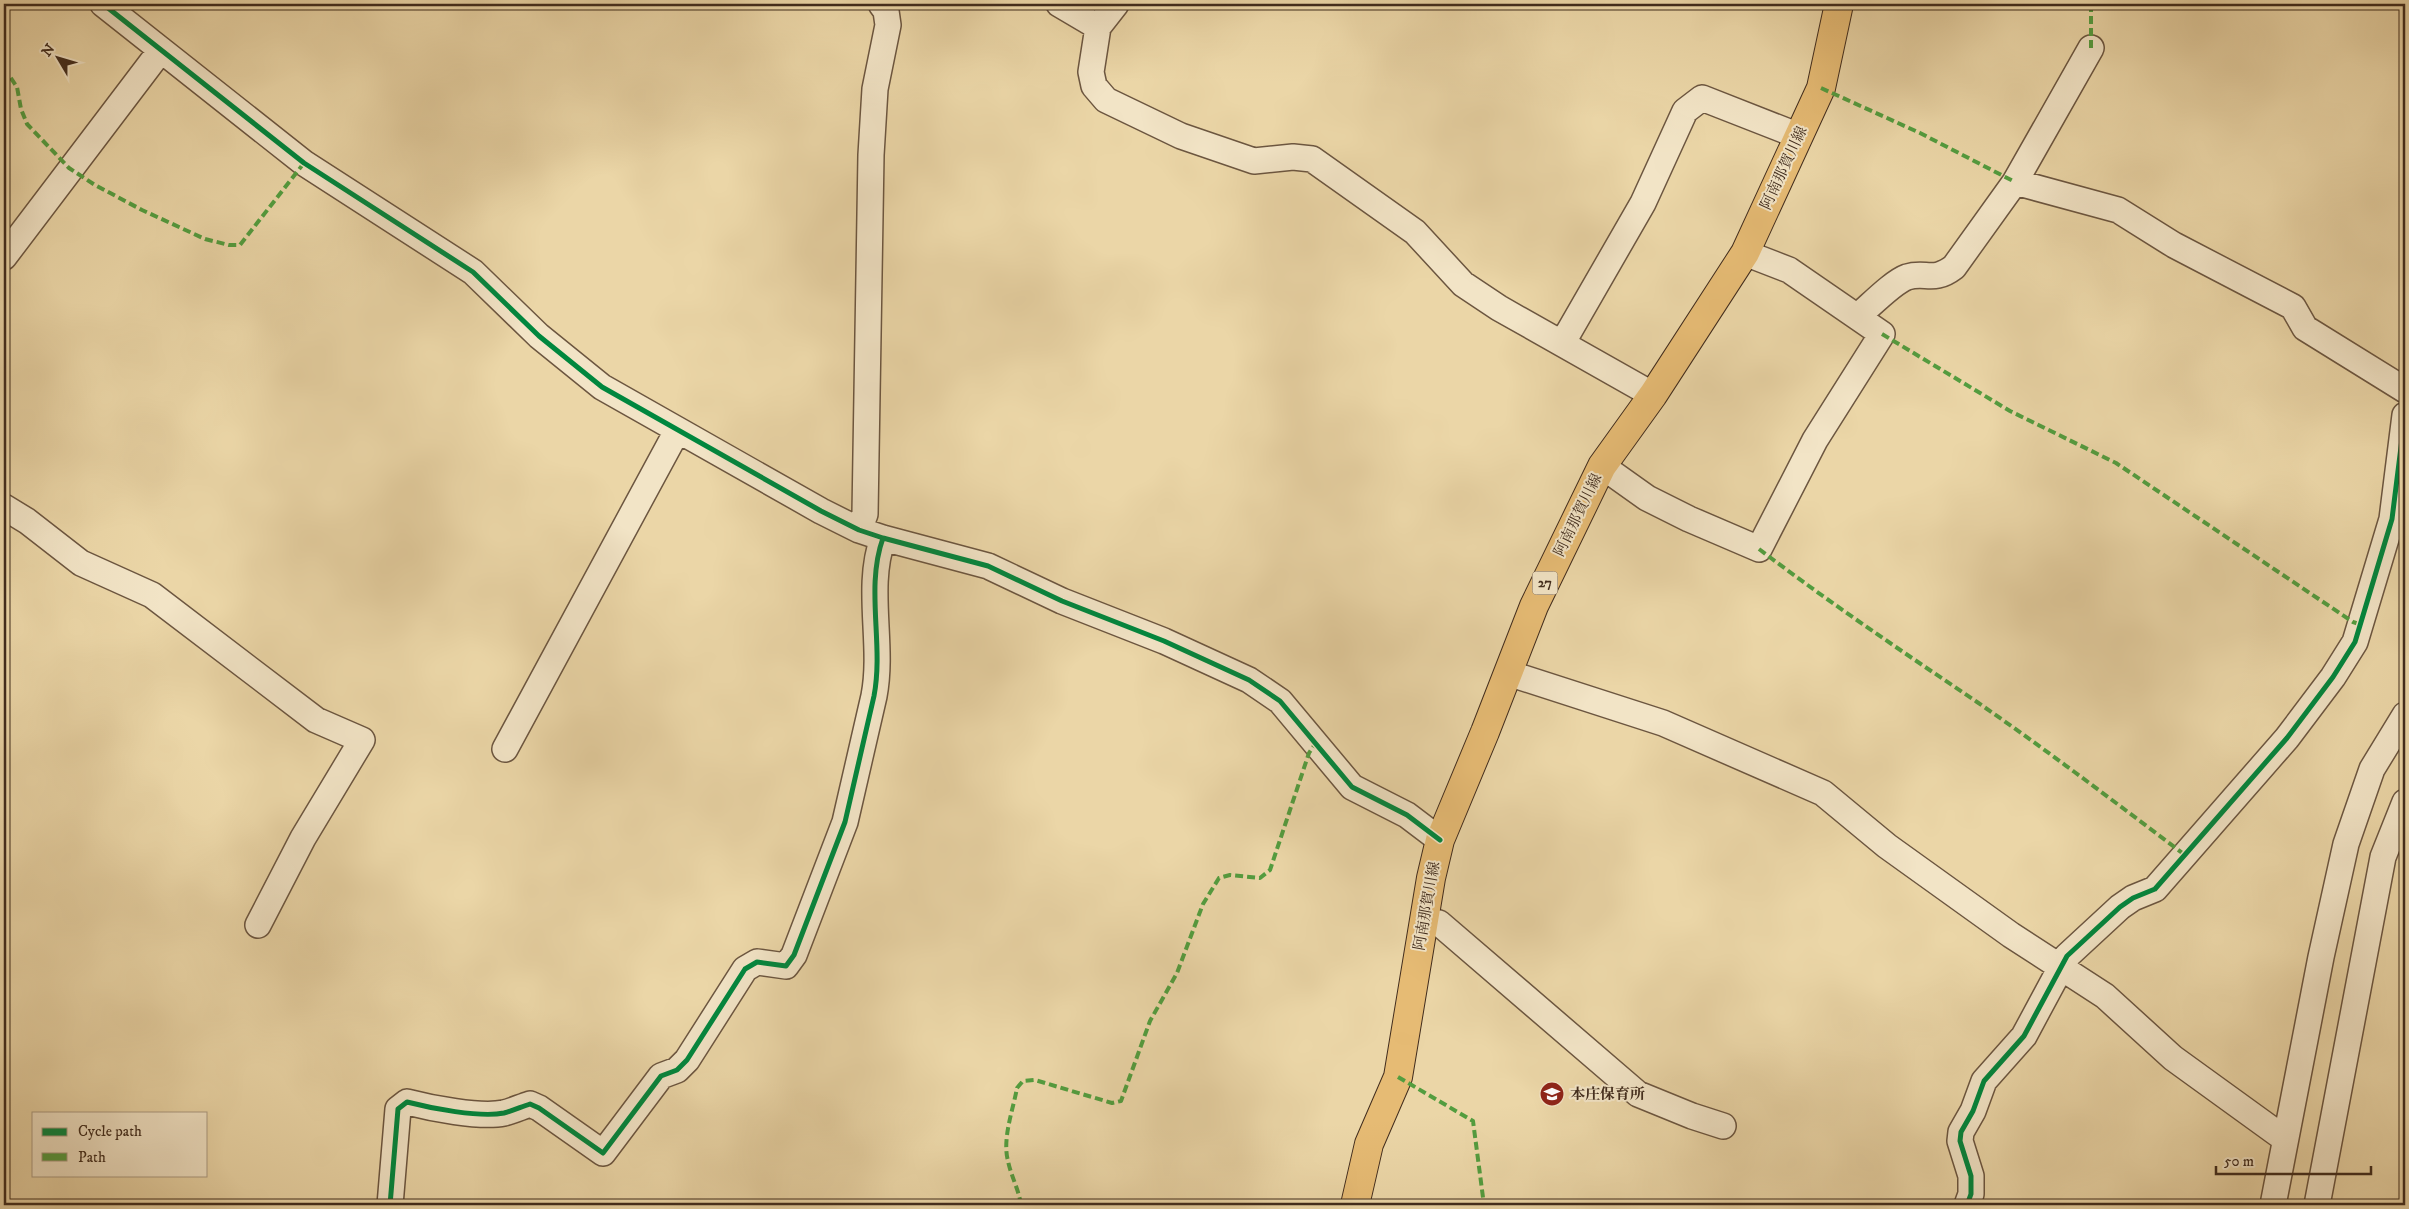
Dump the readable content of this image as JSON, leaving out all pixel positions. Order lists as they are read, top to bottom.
{
  "streets": {
    "main road": ["阿南那賀川線", "27"]
  },
  "places": {
    "school or university": ["本庄保育所"]
  },
  "legend": ["Cycle path", "Path"],
  "scale_bar": "50 m",
  "north": "top left"
}
